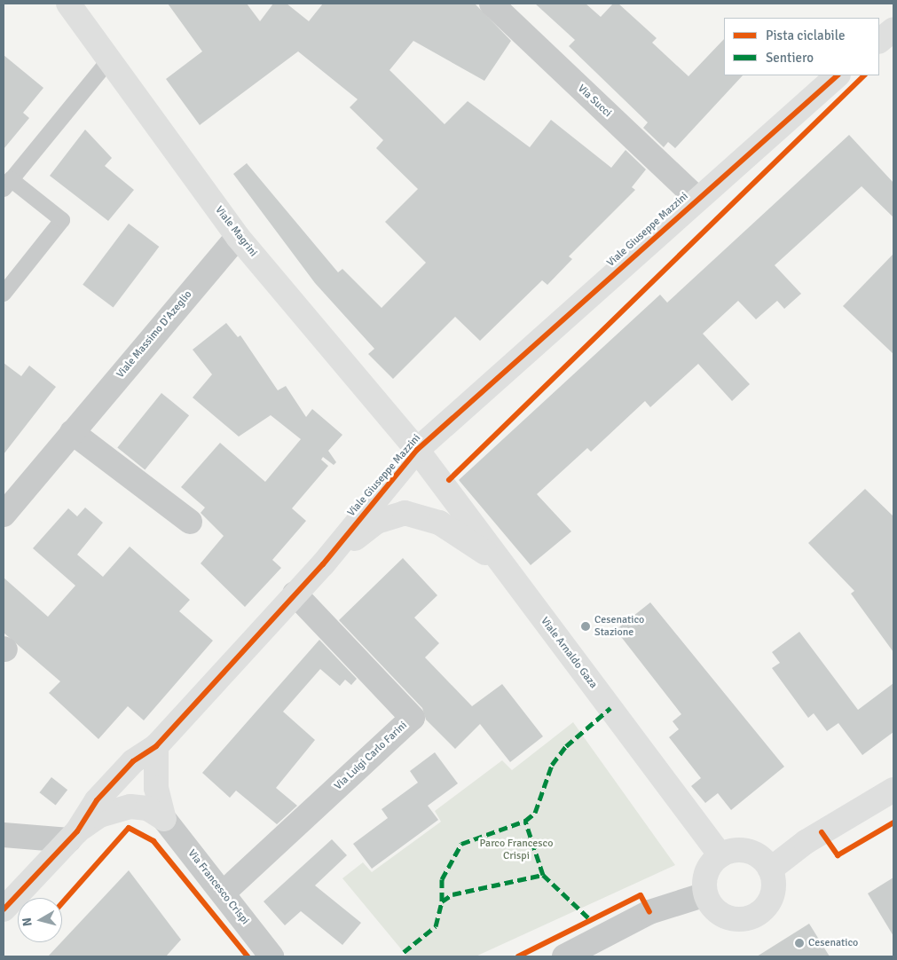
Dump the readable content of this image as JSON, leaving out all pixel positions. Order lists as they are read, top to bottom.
{
  "streets": {
    "street": [
      "Via Succi",
      "Viale Giuseppe Mazzini",
      "Viale Magrini",
      "Viale Massimo D'Azeglio",
      "Viale Arnaldo Gaza",
      "Via Luigi Carlo Farini",
      "Via Francesco Crispi"
    ]
  },
  "crossings": [
    ["Via Succi", "Viale Giuseppe Mazzini"],
    ["Viale Giuseppe Mazzini", "Viale Magrini"],
    ["Viale Giuseppe Mazzini", "Viale Arnaldo Gaza"],
    ["Viale Giuseppe Mazzini", "Via Luigi Carlo Farini"],
    ["Viale Giuseppe Mazzini", "Via Francesco Crispi"],
    ["Viale Magrini", "Viale Massimo D'Azeglio"],
    ["Viale Magrini", "Viale Arnaldo Gaza"],
    ["Via Luigi Carlo Farini", "Via Francesco Crispi"]
  ],
  "parks": ["Parco Francesco Crispi"],
  "places": ["Cesenatico Stazione", "Cesenatico"],
  "legend": ["Pista ciclabile", "Sentiero"],
  "north": "left"
}
